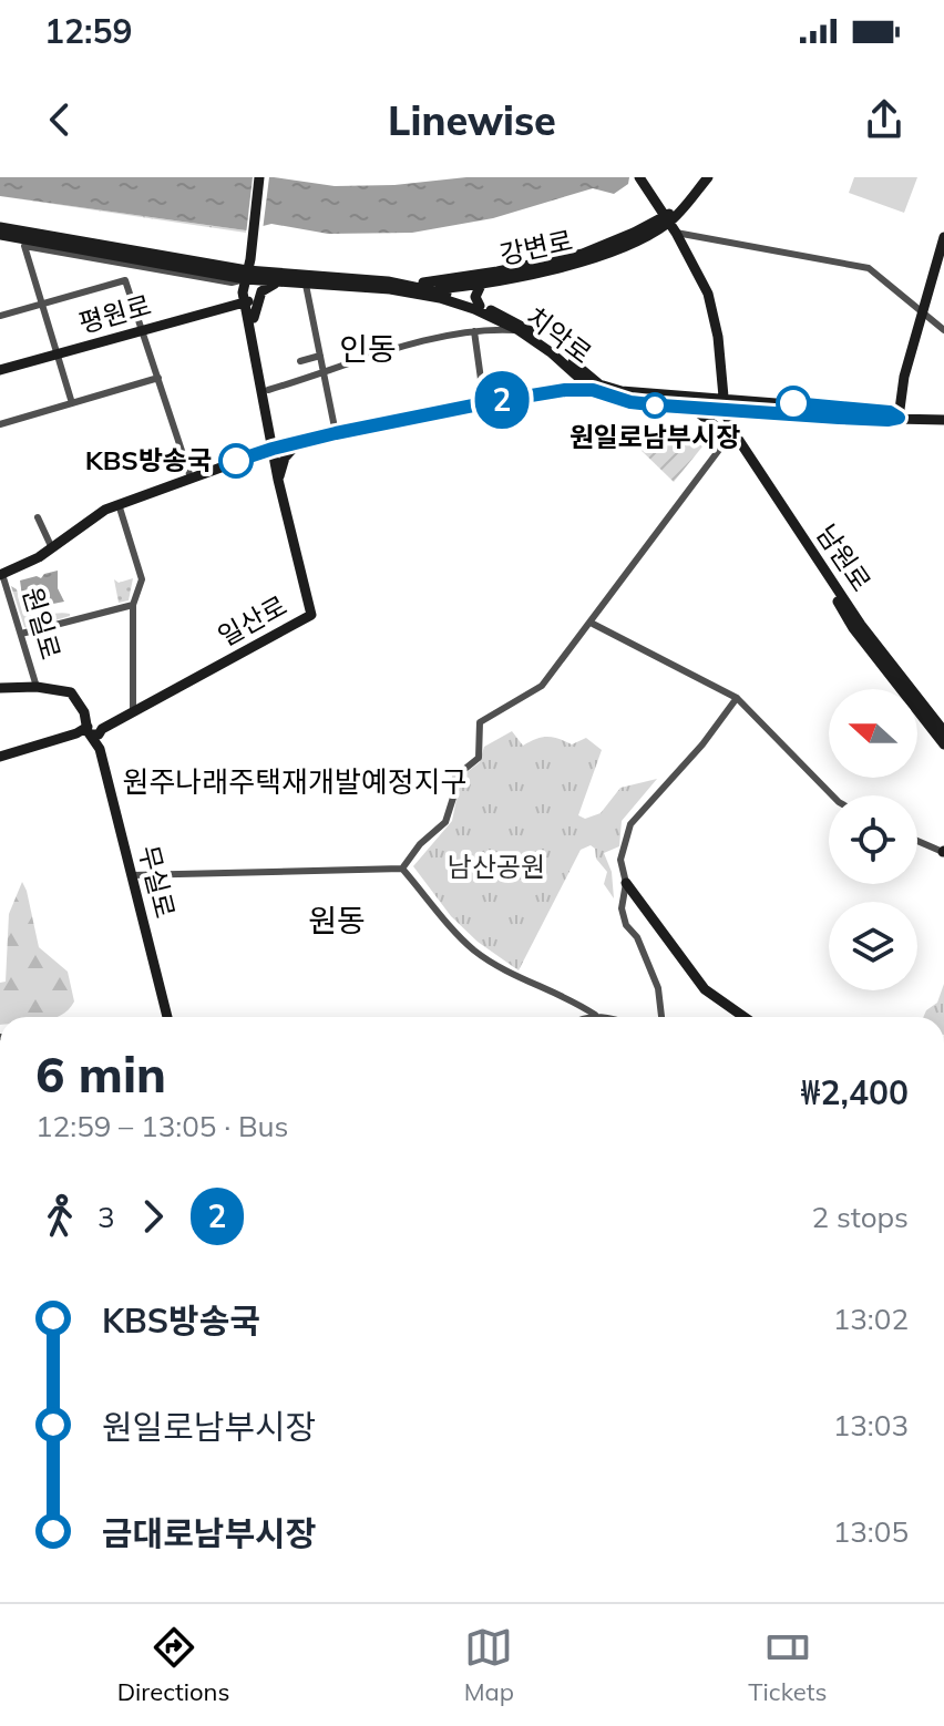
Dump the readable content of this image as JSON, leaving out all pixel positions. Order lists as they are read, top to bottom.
{
  "streets": {
    "street": [
      "강변로",
      "평원로",
      "치악로",
      "남원로",
      "일산로",
      "원일로",
      "무실로"
    ]
  },
  "crossings": [
    ["강변로", "치악로"],
    ["강변로", "남원로"],
    ["치악로", "남원로"],
    ["치악로", "원일로"],
    ["일산로", "원일로"],
    ["일산로", "무실로"]
  ],
  "districts": ["인동", "원주나래주택재개발예정지구", "원동"],
  "parks": ["남산공원"],
  "places": ["원일로남부시장", "KBS방송국"],
  "lines": ["bus line 2"],
  "north": "left",
  "page": {
    "status": "12:59",
    "header": "Linewise",
    "on_map": "2",
    "heading": ["6 min", "12:59 – 13:05 · Bus", "₩2,400"],
    "legs": ["3", "2", "2 stops"],
    "list": [
      {
        "name": "KBS방송국",
        "value": "13:02"
      },
      {
        "name": "원일로남부시장",
        "value": "13:03"
      },
      {
        "name": "금대로남부시장",
        "value": "13:05"
      }
    ],
    "tabs": ["Directions", "Map", "Tickets"]
  }
}
